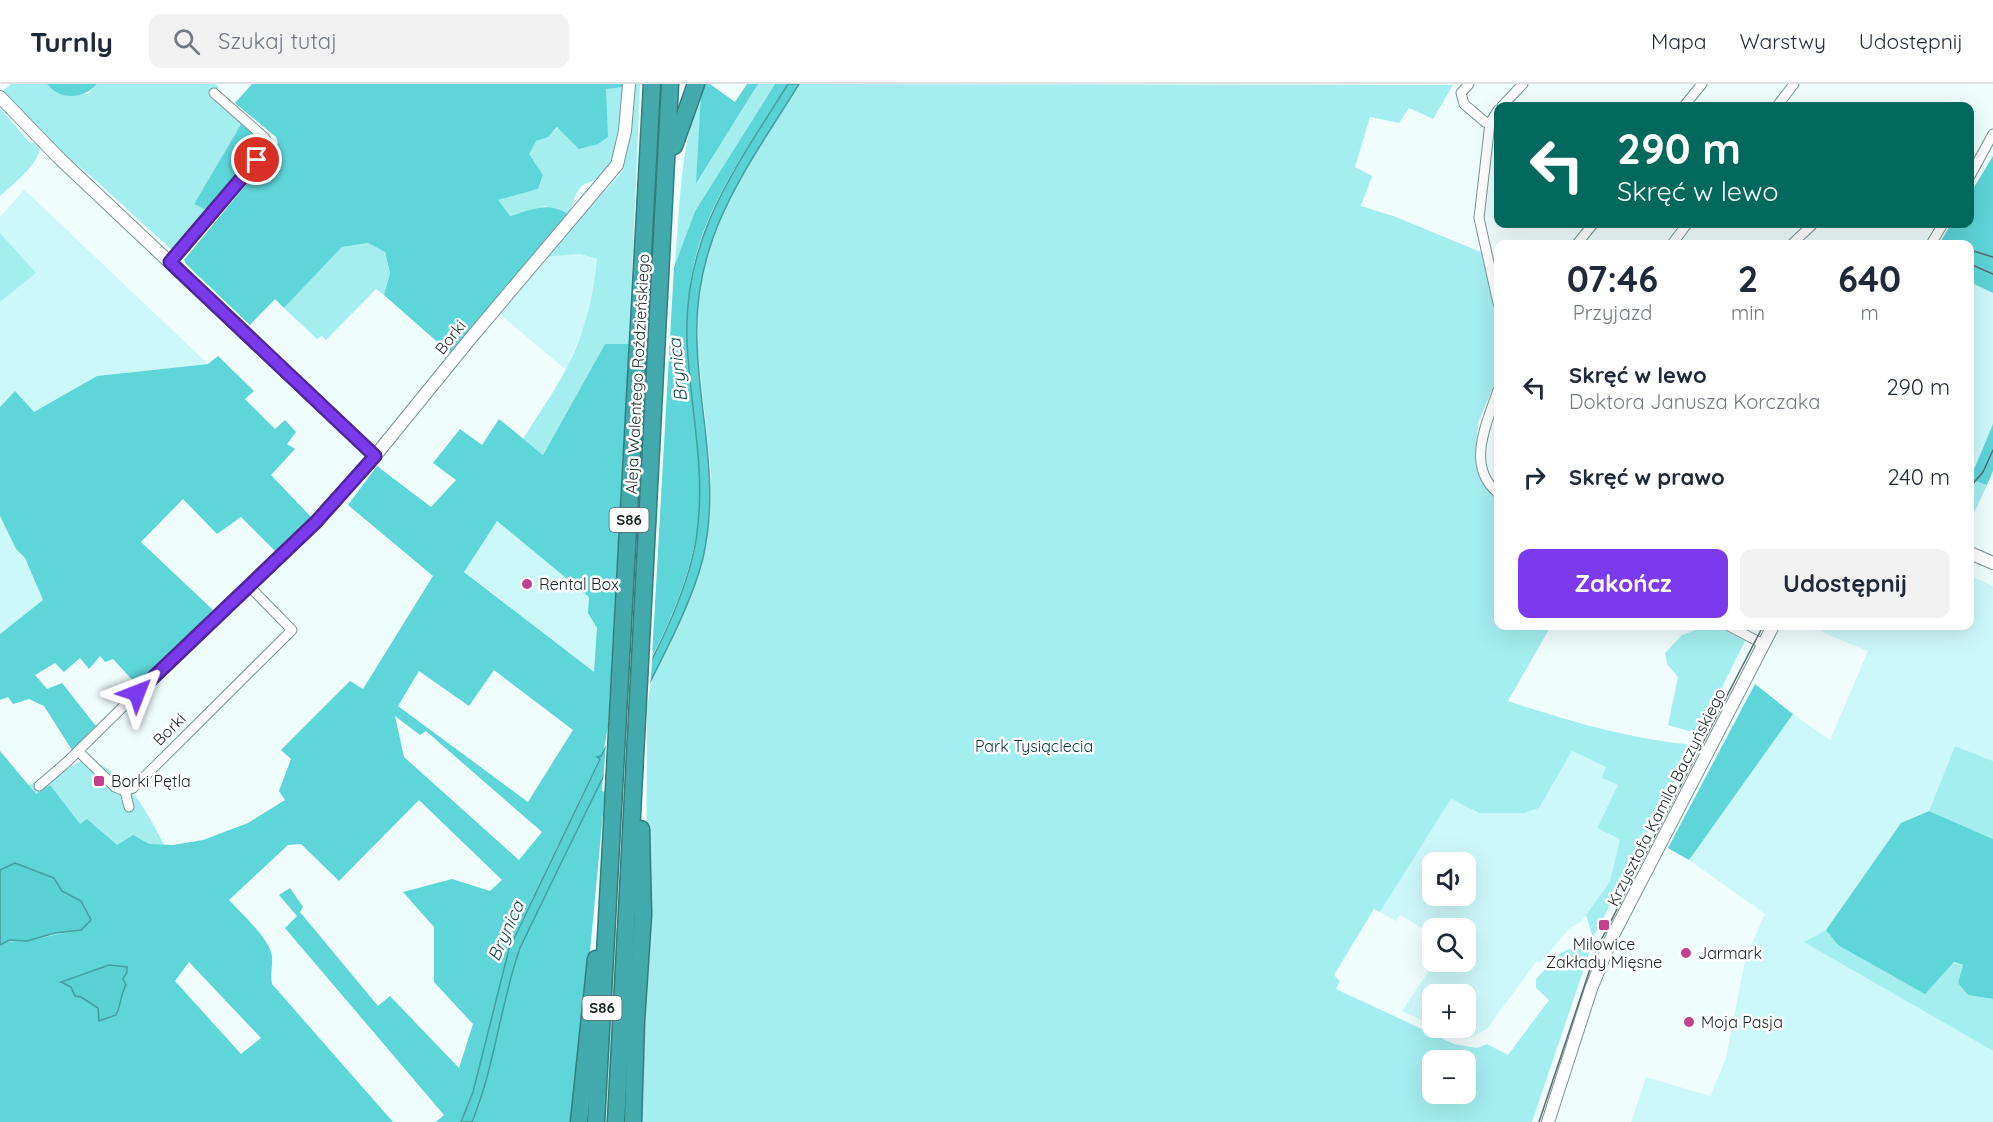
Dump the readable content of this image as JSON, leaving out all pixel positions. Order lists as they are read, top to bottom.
{
  "streets": {
    "highway": ["Aleja Walentego Roździeńskiego", "S86"],
    "street": ["Borki", "Krzysztofa Kamila Baczyńskiego"]
  },
  "crossings": [
    ["Aleja Walentego Roździeńskiego", "S86"]
  ],
  "water": ["Brynica"],
  "parks": ["Park Tysiąclecia"],
  "places": {
    "other": ["Rental Box", "Jarmark", "Moja Pasja"],
    "transit": ["Borki Pętla", "Milowice Zakłady Mięsne"]
  },
  "page": {
    "header": "Turnly",
    "search": "Szukaj tutaj",
    "nav": ["Mapa", "Warstwy", "Udostępnij"],
    "turn": ["290 m", "Skręć w lewo"],
    "eta": [
      "07:46",
      "Przyjazd",
      "2",
      "min",
      "640",
      "m"
    ],
    "list": [
      {
        "name": "Skręć w lewo",
        "note": "Doktora Janusza Korczaka",
        "value": "290 m"
      },
      {
        "name": "Skręć w prawo",
        "value": "240 m"
      }
    ],
    "buttons": ["Zakończ", "Udostępnij"],
    "map_buttons": ["+", "−"]
  }
}
